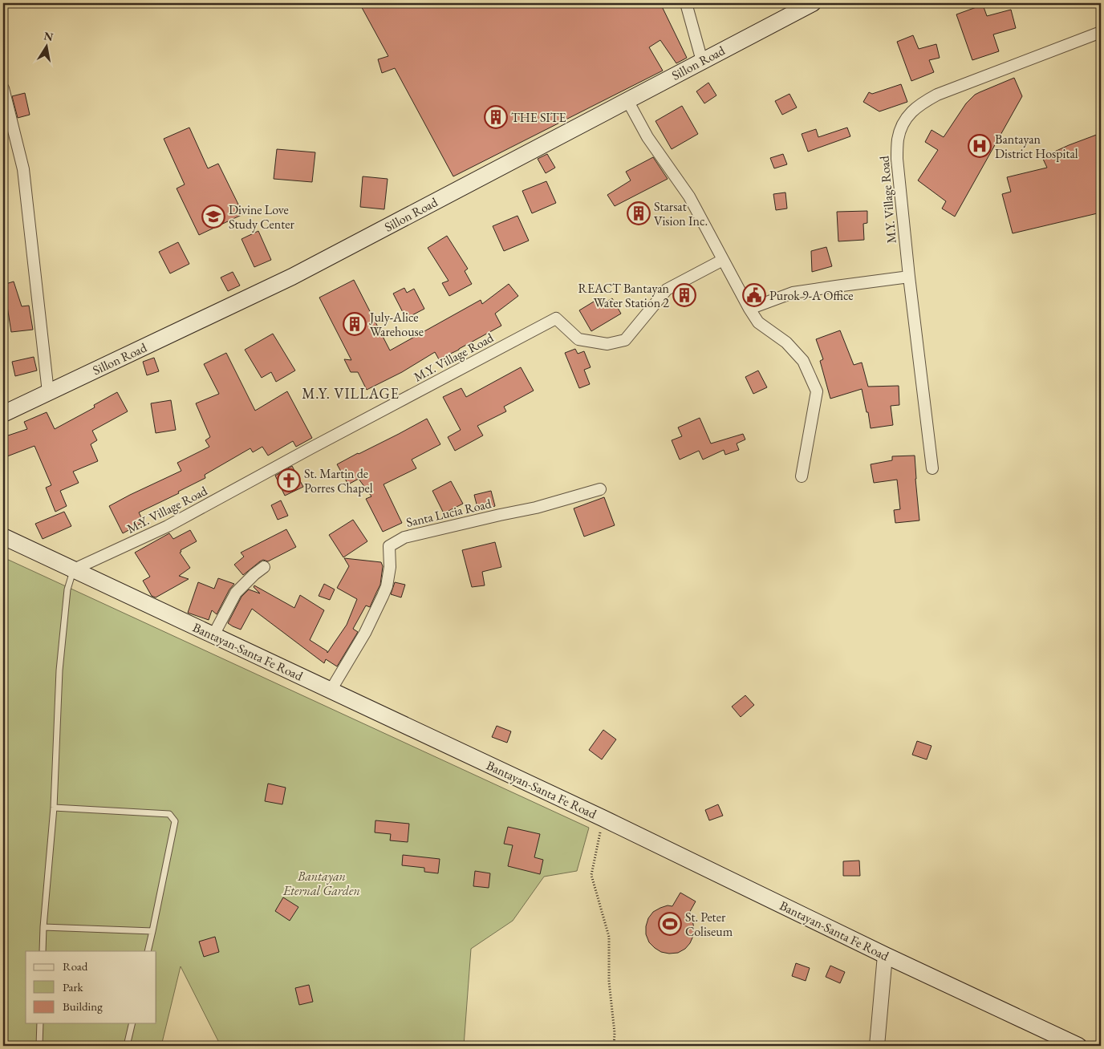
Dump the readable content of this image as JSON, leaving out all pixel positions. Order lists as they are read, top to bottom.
{
  "streets": {
    "main road": ["Sillon Road", "Bantayan-Santa Fe Road"],
    "street": ["M.Y. Village Road", "Santa Lucia Road"]
  },
  "crossings": [
    ["M.Y. Village Road", "Bantayan-Santa Fe Road"],
    ["Santa Lucia Road", "Bantayan-Santa Fe Road"]
  ],
  "districts": ["M.Y. VILLAGE"],
  "parks": ["Bantayan Eternal Garden"],
  "places": {
    "building": [
      "THE SITE",
      "Starsat Vision Inc.",
      "REACT Bantayan Water Station 2",
      "July-Alice Warehouse"
    ],
    "hospital": ["Bantayan District Hospital"],
    "school or university": ["Divine Love Study Center"],
    "public building": ["Purok 9-A Office"],
    "church": ["St. Martin de Porres Chapel"],
    "sports": ["St. Peter Coliseum"]
  },
  "legend": ["Road", "Park", "Building"],
  "north": "top"
}
